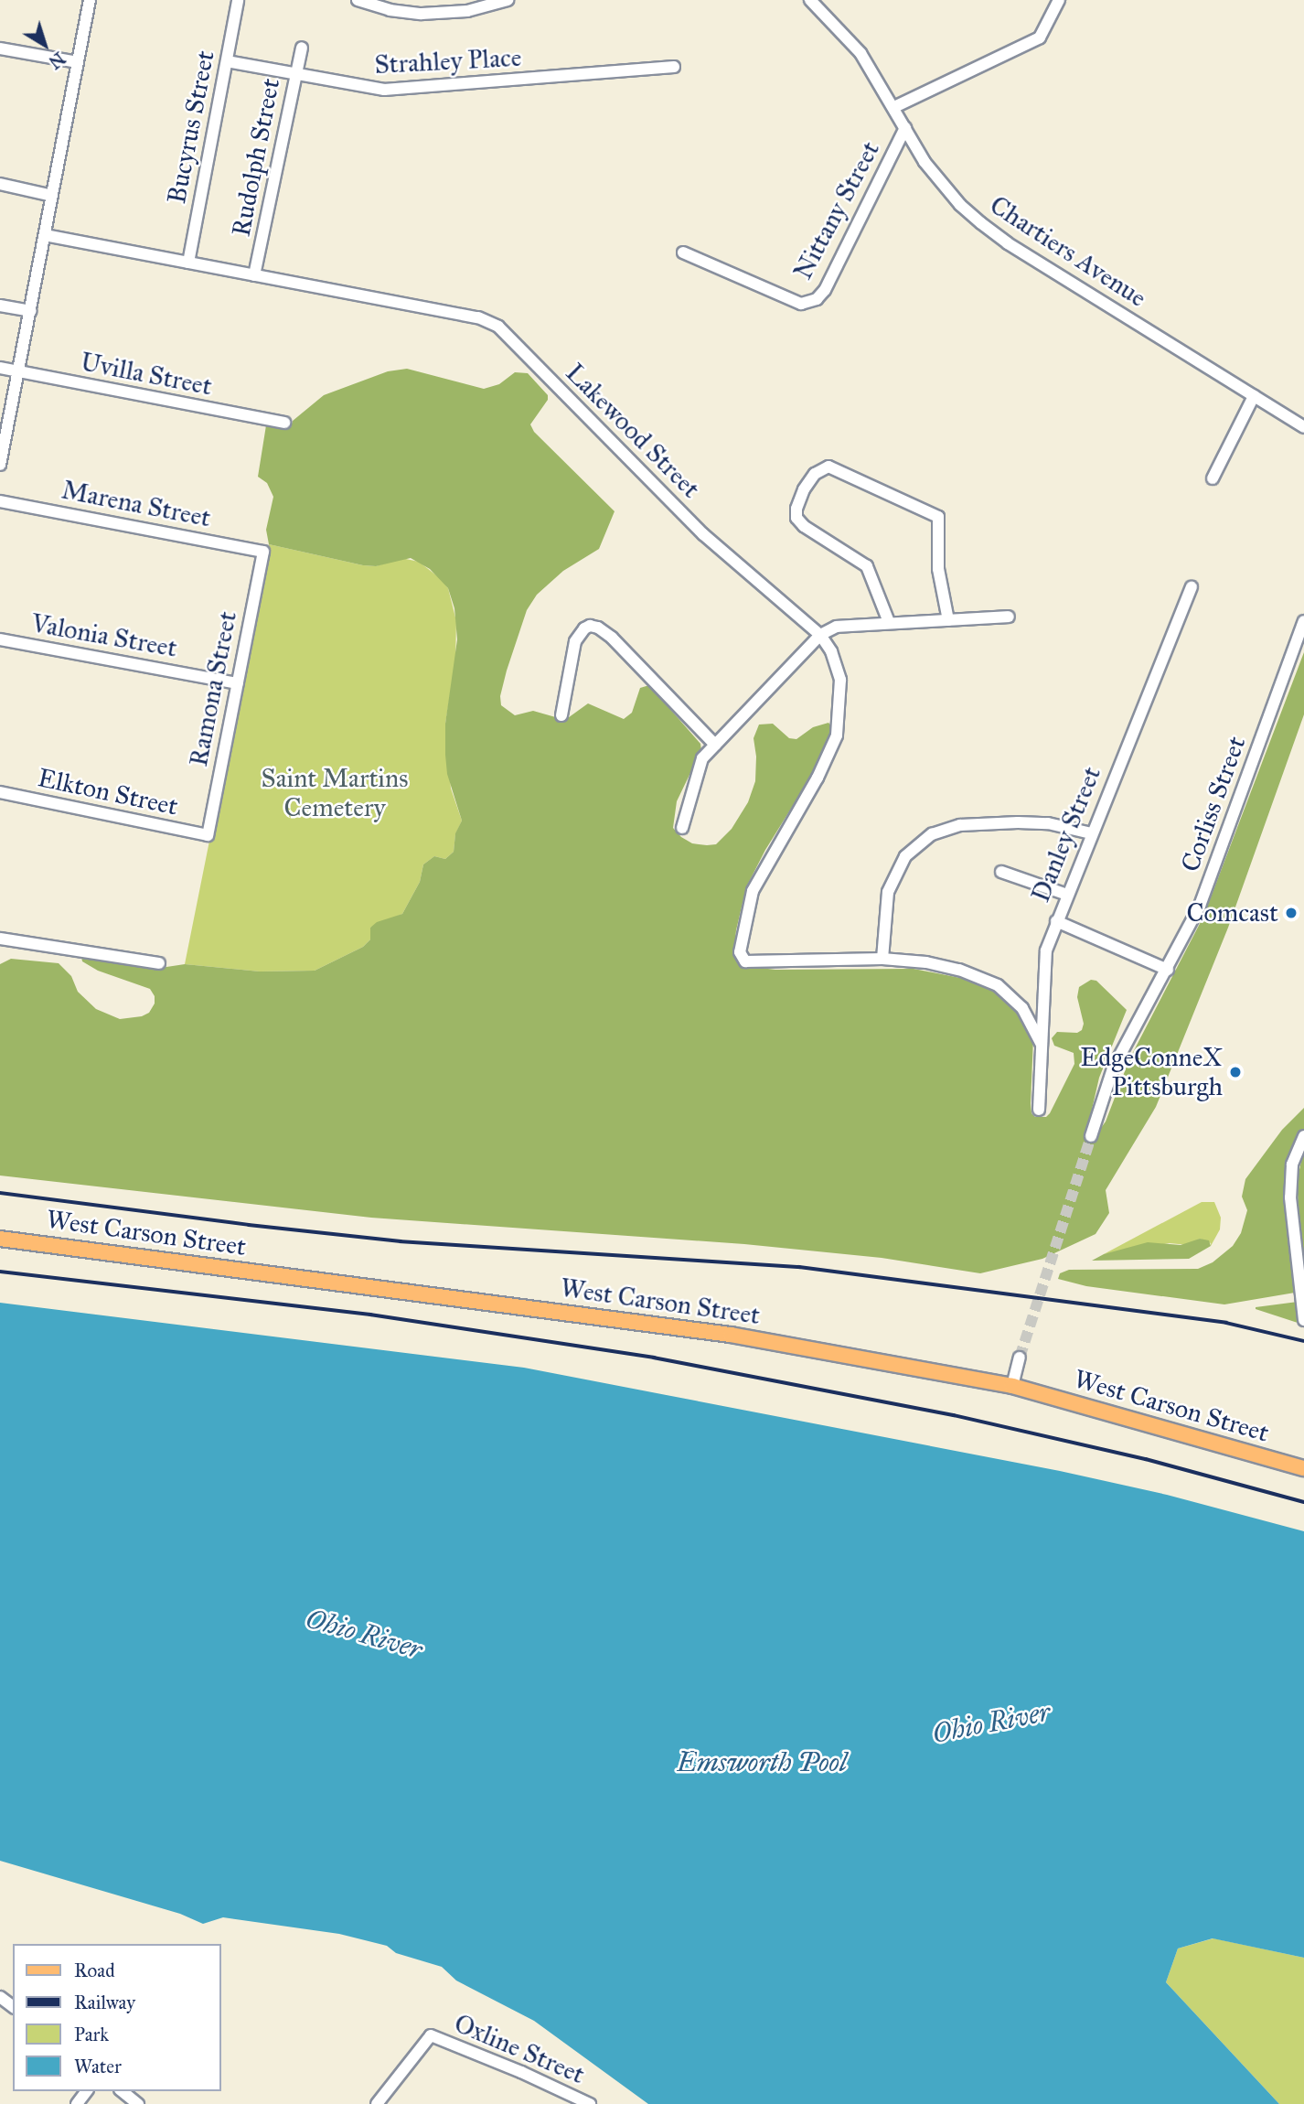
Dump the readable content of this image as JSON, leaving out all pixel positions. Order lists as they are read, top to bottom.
{
  "streets": {
    "main road": ["West Carson Street"],
    "street": [
      "Strahley Place",
      "Bucyrus Street",
      "Rudolph Street",
      "Nittany Street",
      "Chartiers Avenue",
      "Uvilla Street",
      "Lakewood Street",
      "Marena Street",
      "Valonia Street",
      "Ramona Street",
      "Elkton Street",
      "Corliss Street",
      "Danley Street",
      "Oxline Street"
    ]
  },
  "crossings": [
    ["Strahley Place", "Bucyrus Street"],
    ["Strahley Place", "Rudolph Street"],
    ["Bucyrus Street", "Lakewood Street"],
    ["Rudolph Street", "Lakewood Street"],
    ["Nittany Street", "Chartiers Avenue"],
    ["Marena Street", "Ramona Street"],
    ["Valonia Street", "Ramona Street"],
    ["Ramona Street", "Elkton Street"]
  ],
  "water": ["Ohio River", "Emsworth Pool"],
  "parks": ["Saint Martins Cemetery"],
  "places": ["Comcast", "EdgeConneX Pittsburgh"],
  "legend": [
    "Road",
    "Railway",
    "Park",
    "Water"
  ],
  "north": "bottom right"
}
